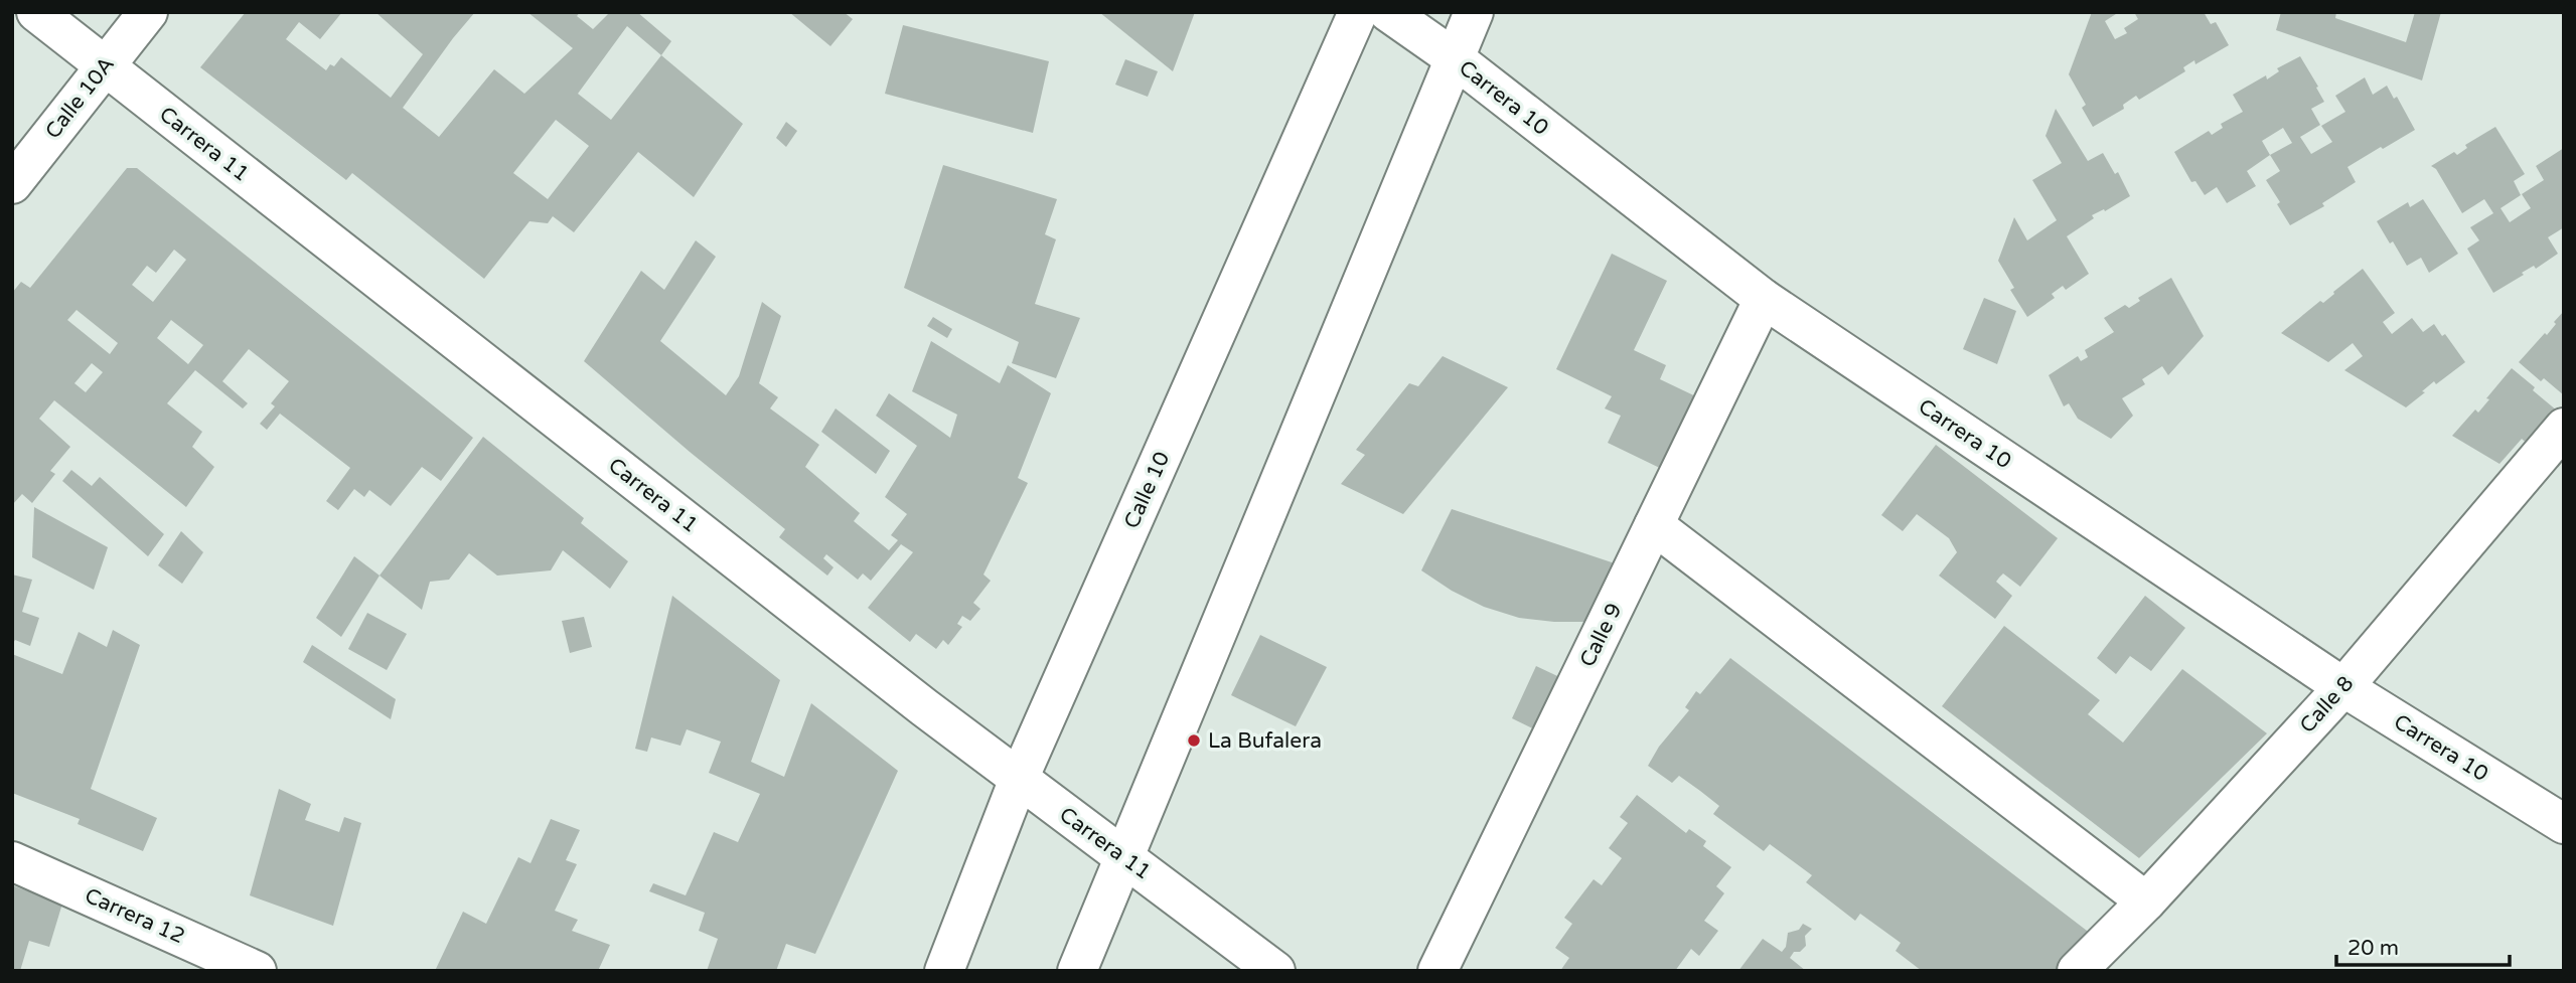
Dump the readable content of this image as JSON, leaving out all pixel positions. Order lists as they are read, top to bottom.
{
  "streets": {
    "street": [
      "Calle 10A",
      "Carrera 10",
      "Carrera 11",
      "Calle 10",
      "Calle 9",
      "Calle 8",
      "Carrera 12"
    ]
  },
  "crossings": [
    ["Calle 10A", "Carrera 11"],
    ["Carrera 10", "Calle 9"],
    ["Carrera 10", "Calle 8"],
    ["Carrera 11", "Calle 10"]
  ],
  "places": ["La Bufalera"],
  "scale_bar": "20 m"
}
